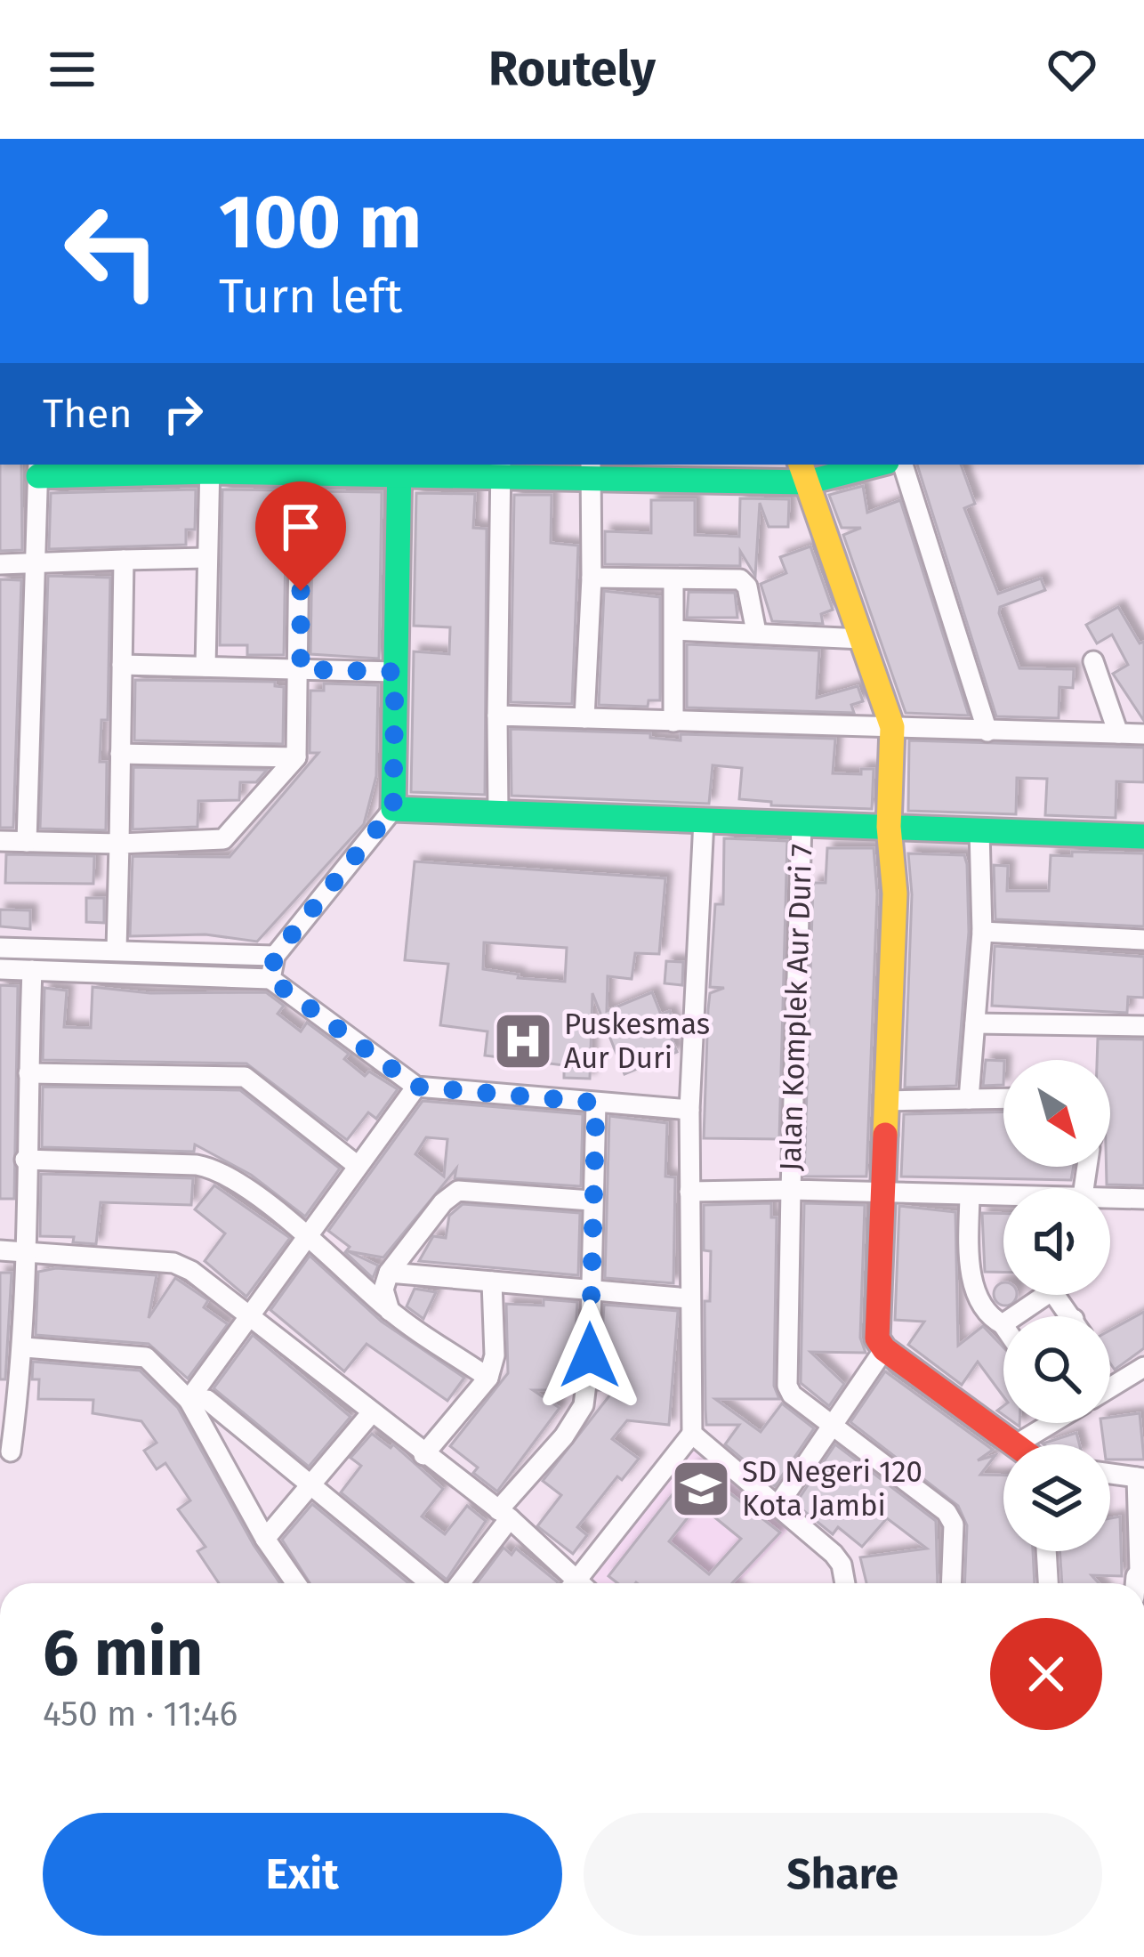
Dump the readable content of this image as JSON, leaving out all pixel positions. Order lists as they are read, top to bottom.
{
  "streets": {
    "street": ["Jalan Komplek Aur Duri 7"]
  },
  "places": {
    "hospital": ["Puskesmas Aur Duri"],
    "school or university": ["SD Negeri 120 Kota Jambi"]
  },
  "north": "bottom right",
  "page": {
    "header": "Routely",
    "turn": ["100 m", "Turn left"],
    "then": "Then",
    "heading": ["6 min", "450 m · 11:46"],
    "buttons": ["Exit", "Share"]
  }
}
